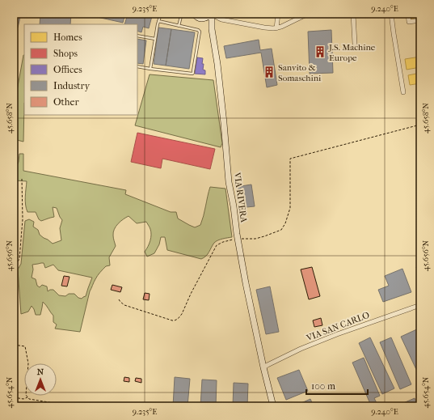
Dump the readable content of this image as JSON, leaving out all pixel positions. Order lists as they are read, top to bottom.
{
  "streets": {
    "street": ["VIA RIVERA", "VIA SAN CARLO"]
  },
  "crossings": [
    ["VIA RIVERA", "VIA SAN CARLO"]
  ],
  "places": {
    "building": ["J.S. Machine Europe", "Sanvito & Somaschini"]
  },
  "legend": [
    "Homes",
    "Shops",
    "Offices",
    "Industry",
    "Other"
  ],
  "scale_bar": "100 m",
  "north": "top",
  "coordinates": [
    "9.235°E",
    "9.240°E",
    "45.658°N",
    "45.656°N",
    "45.654°N"
  ]
}
